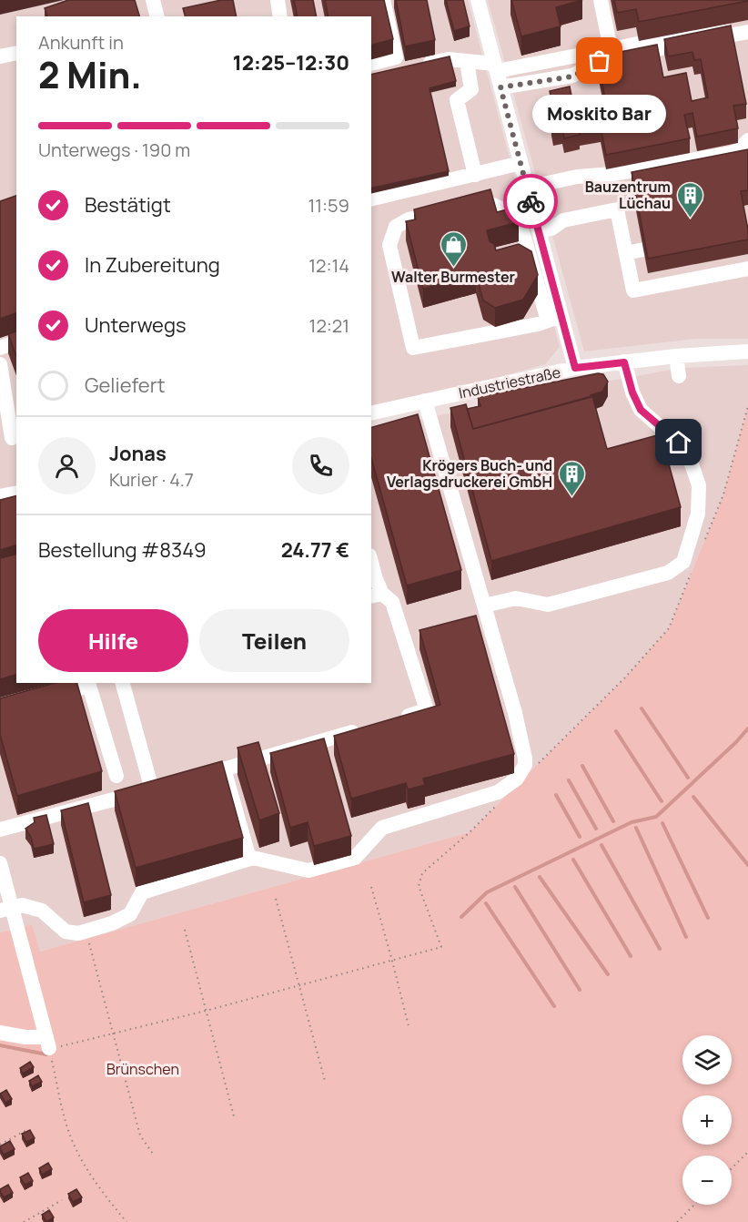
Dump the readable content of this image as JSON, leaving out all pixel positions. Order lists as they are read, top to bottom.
{
  "streets": {
    "street": ["Industriestraße"]
  },
  "parks": ["Brünschen"],
  "places": {
    "other": ["Moskito Bar"],
    "building": ["Bauzentrum Lüchau", "Krögers Buch- und Verlagsdruckerei GmbH"],
    "shop": ["Walter Burmester"]
  },
  "page": {
    "heading": ["2 Min.", "Ankunft in", "12:25–12:30"],
    "panel": [
      "Jonas",
      "Kurier · 4.7",
      "Bestellung #8349",
      "24.77 €"
    ],
    "bubble": "Moskito Bar",
    "bar": "Unterwegs · 190 m",
    "list": [
      ["Bestätigt", "11:59"],
      ["In Zubereitung", "12:14"],
      ["Unterwegs", "12:21"],
      "Geliefert"
    ],
    "buttons": ["Hilfe", "Teilen"],
    "map_buttons": ["+", "−"]
  }
}
